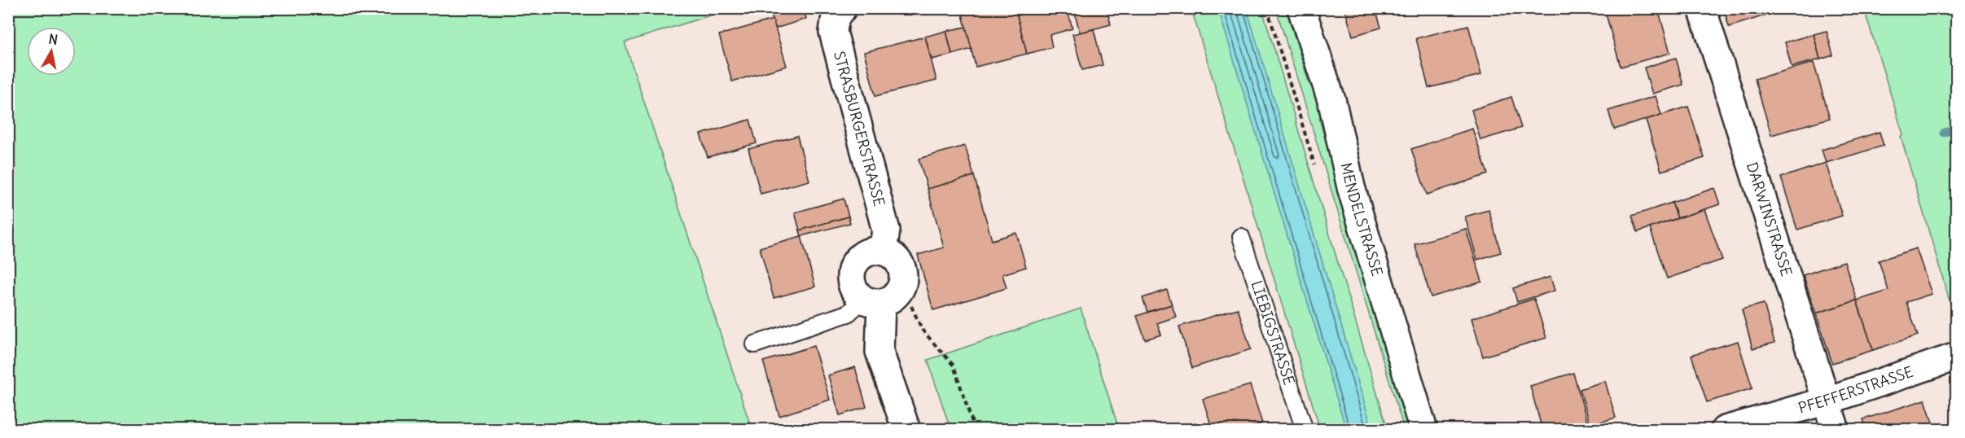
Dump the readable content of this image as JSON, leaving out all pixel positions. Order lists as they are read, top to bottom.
{
  "streets": {
    "street": [
      "STRASBURGERSTRASSE",
      "MENDELSTRASSE",
      "DARWINSTRASSE",
      "PFEFFERSTRASSE"
    ],
    "lane": ["LIEBIGSTRASSE"]
  },
  "crossings": [
    ["DARWINSTRASSE", "PFEFFERSTRASSE"]
  ],
  "north": "top"
}
